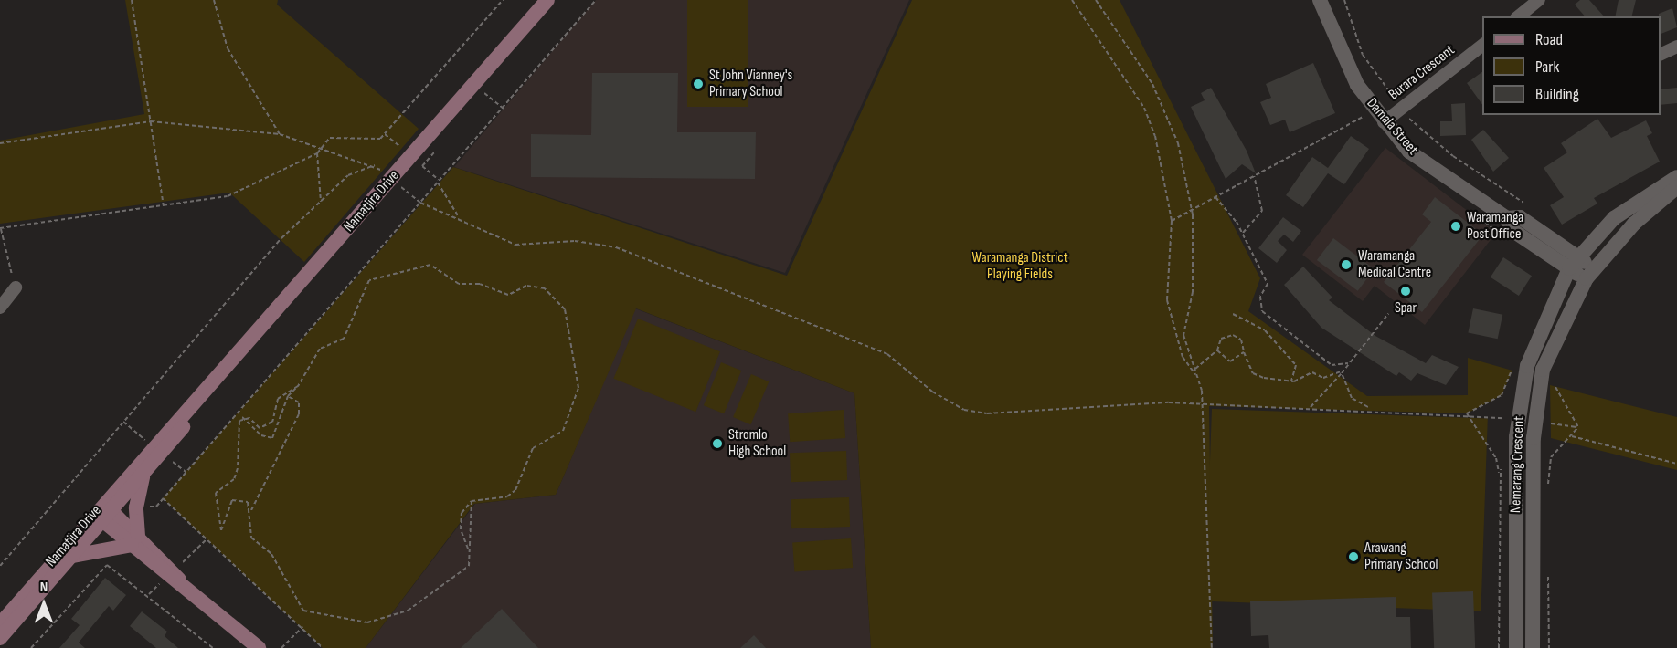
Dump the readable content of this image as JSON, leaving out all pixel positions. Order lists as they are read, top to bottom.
{
  "streets": {
    "main road": ["Namatjira Drive"],
    "street": ["Burara Crescent", "Damala Street", "Nemarang Crescent"]
  },
  "crossings": [
    ["Burara Crescent", "Damala Street"],
    ["Damala Street", "Nemarang Crescent"]
  ],
  "parks": ["Waramanga District Playing Fields"],
  "places": [
    "St John Vianney's Primary School",
    "Waramanga Post Office",
    "Waramanga Medical Centre",
    "Spar",
    "Stromlo High School",
    "Arawang Primary School"
  ],
  "legend": ["Road", "Park", "Building"],
  "north": "top"
}
